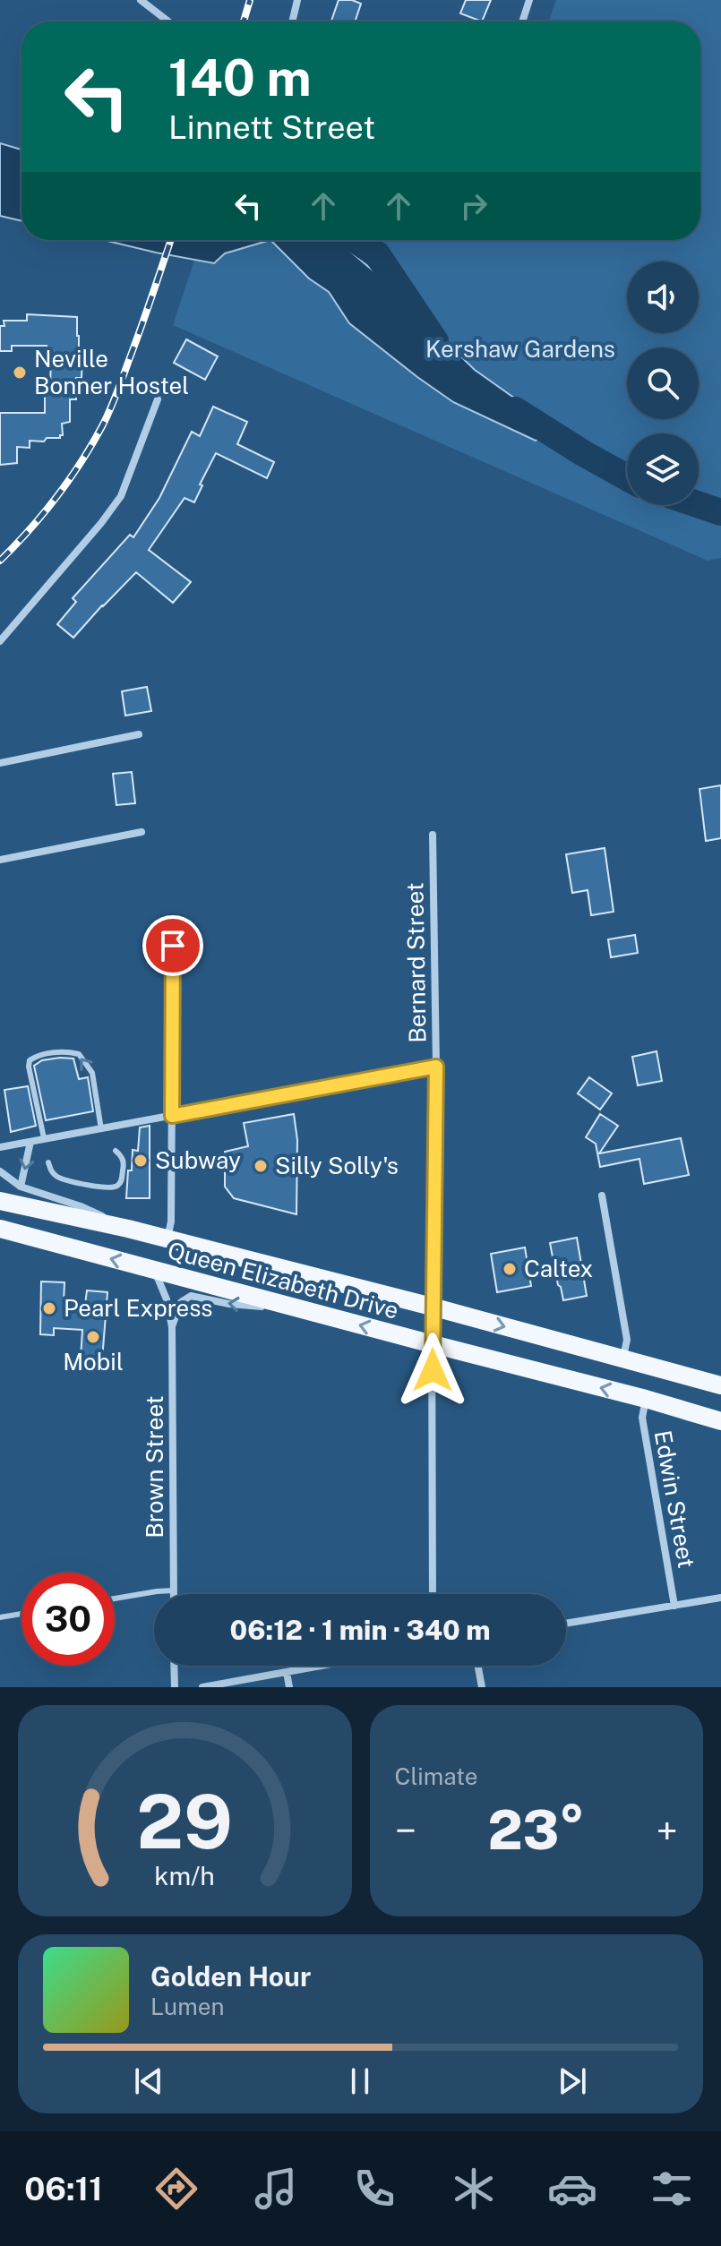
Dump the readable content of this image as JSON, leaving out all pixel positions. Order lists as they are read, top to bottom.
{
  "streets": {
    "main road": ["Queen Elizabeth Drive"],
    "street": ["Bernard Street", "Brown Street", "Edwin Street"]
  },
  "crossings": [
    ["Bernard Street", "Queen Elizabeth Drive"],
    ["Queen Elizabeth Drive", "Brown Street"],
    ["Queen Elizabeth Drive", "Edwin Street"]
  ],
  "parks": ["Kershaw Gardens"],
  "places": [
    "Neville Bonner Hostel",
    "Subway",
    "Silly Solly's",
    "Caltex",
    "Pearl Express",
    "Mobil"
  ],
  "page": {
    "turn": ["140 m", "Linnett Street"],
    "limit": "30",
    "trip": "06:12 · 1 min · 340 m",
    "tile": "Climate",
    "heat": ["−", "23°", "+"],
    "song": ["Golden Hour", "Lumen"],
    "tabs": "06:11",
    "gauge": ["29", "km/h"]
  }
}
